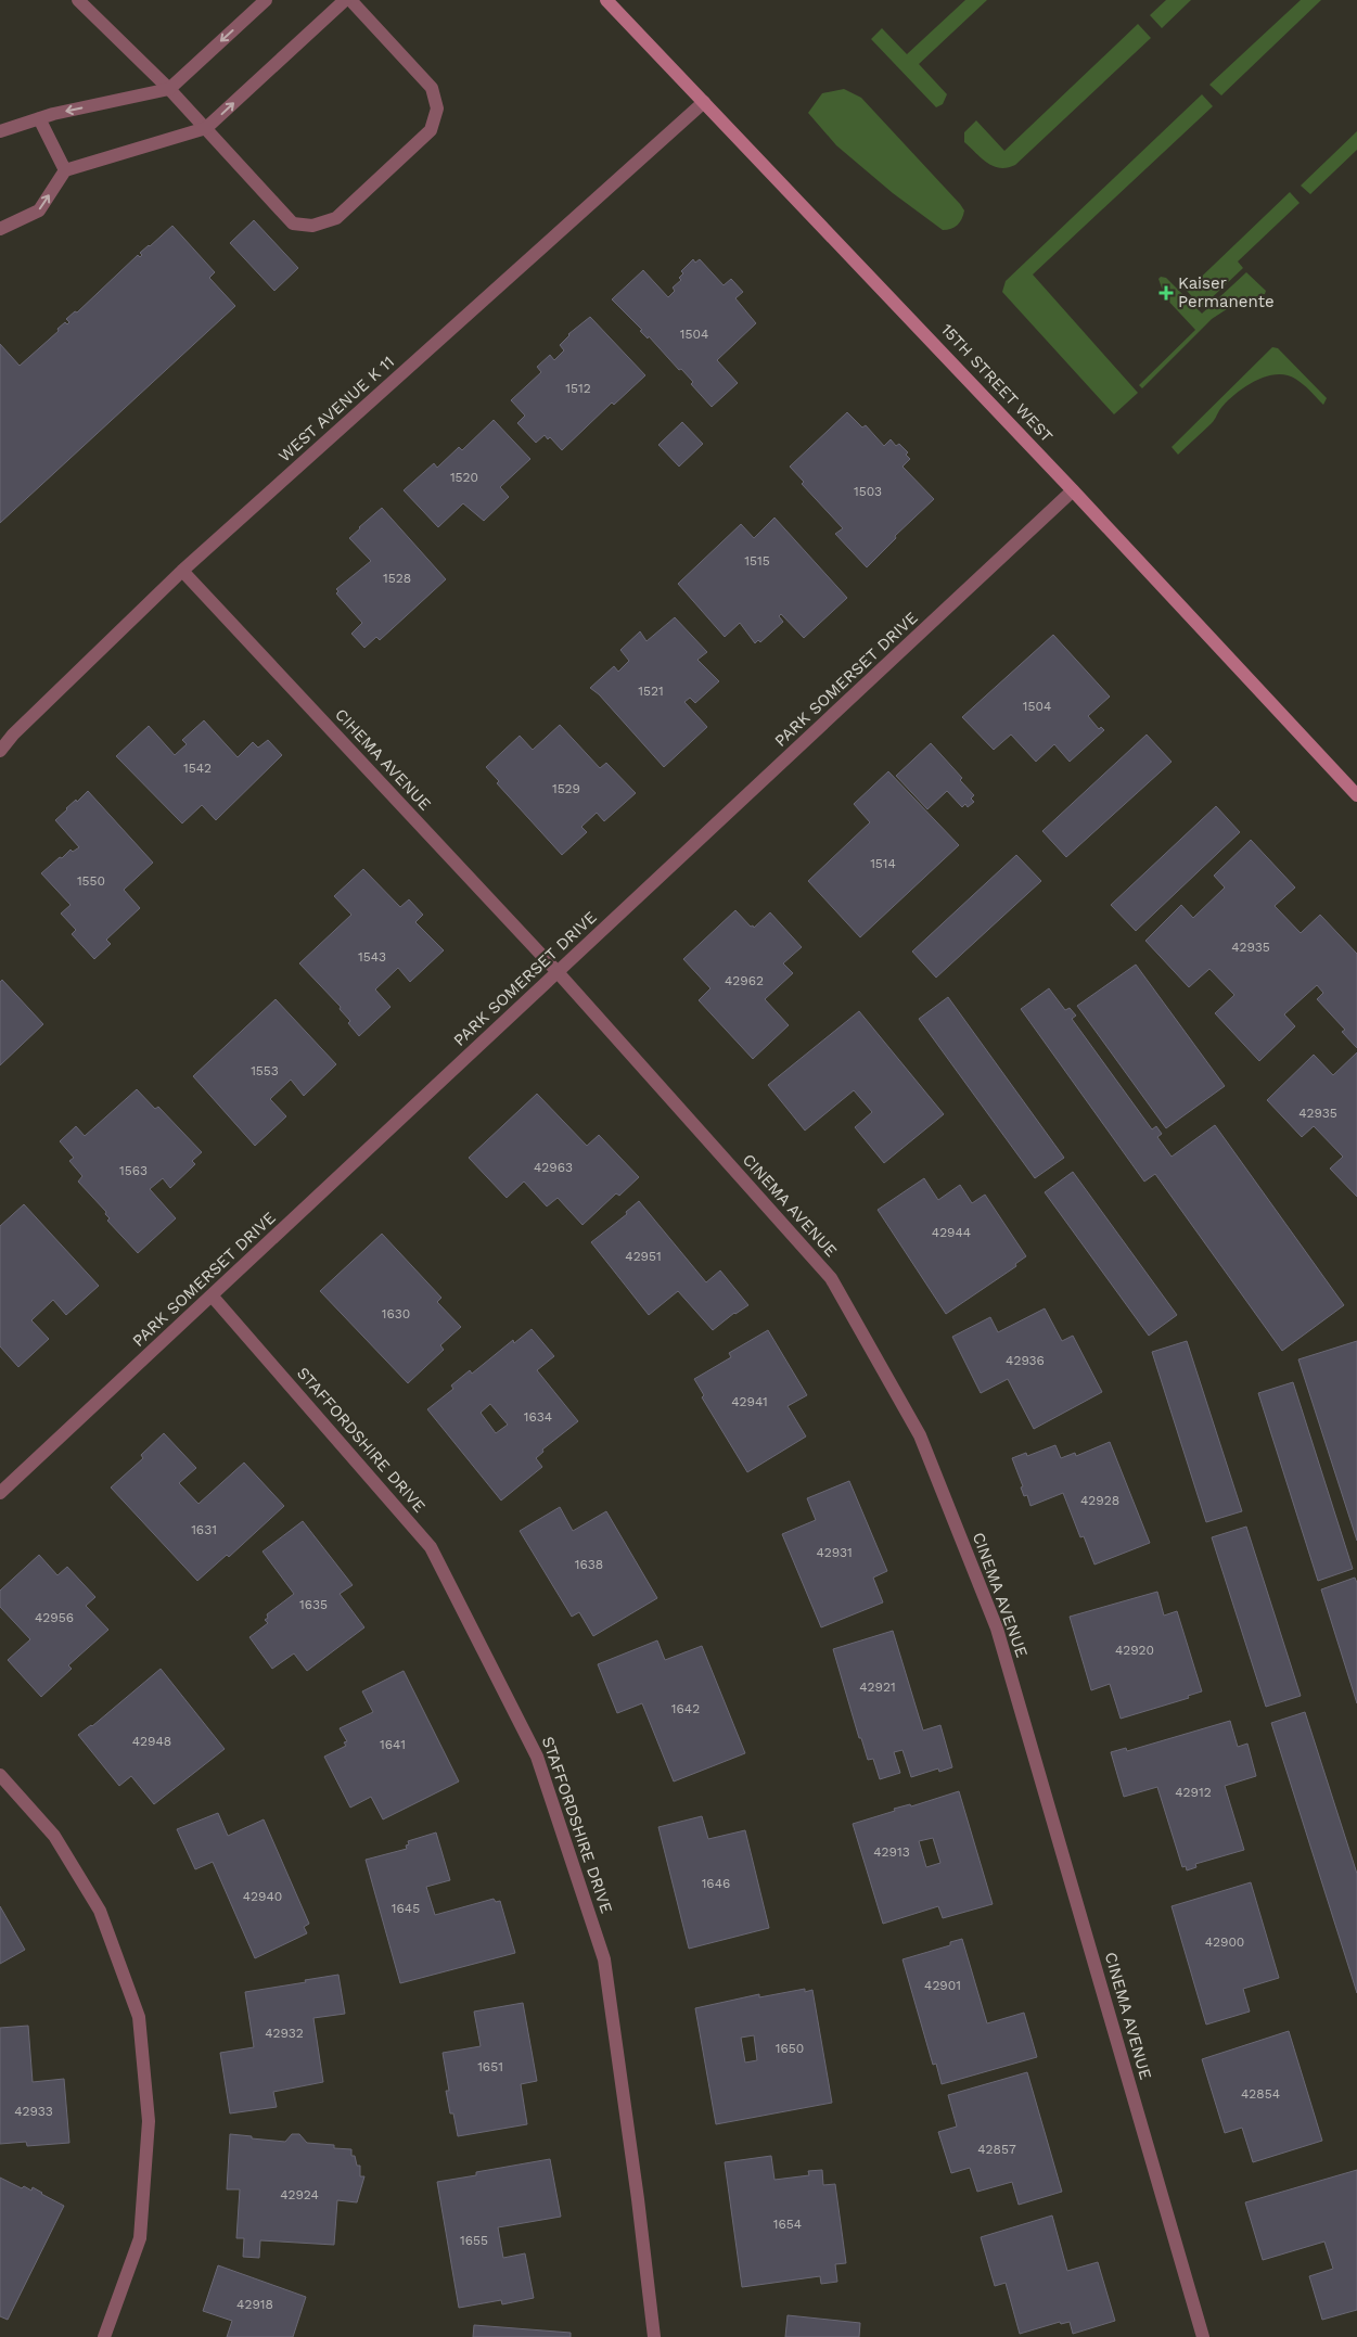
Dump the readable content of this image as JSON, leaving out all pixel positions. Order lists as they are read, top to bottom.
{
  "streets": {
    "street": [
      "15TH STREET WEST",
      "WEST AVENUE K 11",
      "PARK SOMERSET DRIVE",
      "CIHEMA AVENUE",
      "CINEMA AVENUE",
      "STAFFORDSHIRE DRIVE"
    ]
  },
  "crossings": [
    ["15TH STREET WEST", "WEST AVENUE K 11"],
    ["15TH STREET WEST", "PARK SOMERSET DRIVE"],
    ["WEST AVENUE K 11", "CIHEMA AVENUE"],
    ["PARK SOMERSET DRIVE", "CIHEMA AVENUE"],
    ["PARK SOMERSET DRIVE", "CINEMA AVENUE"],
    ["PARK SOMERSET DRIVE", "STAFFORDSHIRE DRIVE"],
    ["CIHEMA AVENUE", "CINEMA AVENUE"]
  ],
  "places": {
    "health": ["Kaiser Permanente"]
  },
  "house_numbers": [
    "1504",
    "1512",
    "1520",
    "1503",
    "1515",
    "1528",
    "1521",
    "1504",
    "1542",
    "1529",
    "1514",
    "1550",
    "42935",
    "1543",
    "42962",
    "1553",
    "42935",
    "42963",
    "1563",
    "42944",
    "42951",
    "1630",
    "42936",
    "42941",
    "1634",
    "42928",
    "1631",
    "42931",
    "1638",
    "1635",
    "42956",
    "42920",
    "42921",
    "1642",
    "42948",
    "1641",
    "42912",
    "42913",
    "1646",
    "42940",
    "1645",
    "42900",
    "42901",
    "42932",
    "1650",
    "1651",
    "42854",
    "42933",
    "42857",
    "42924",
    "1654",
    "1655",
    "42918"
  ]
}
